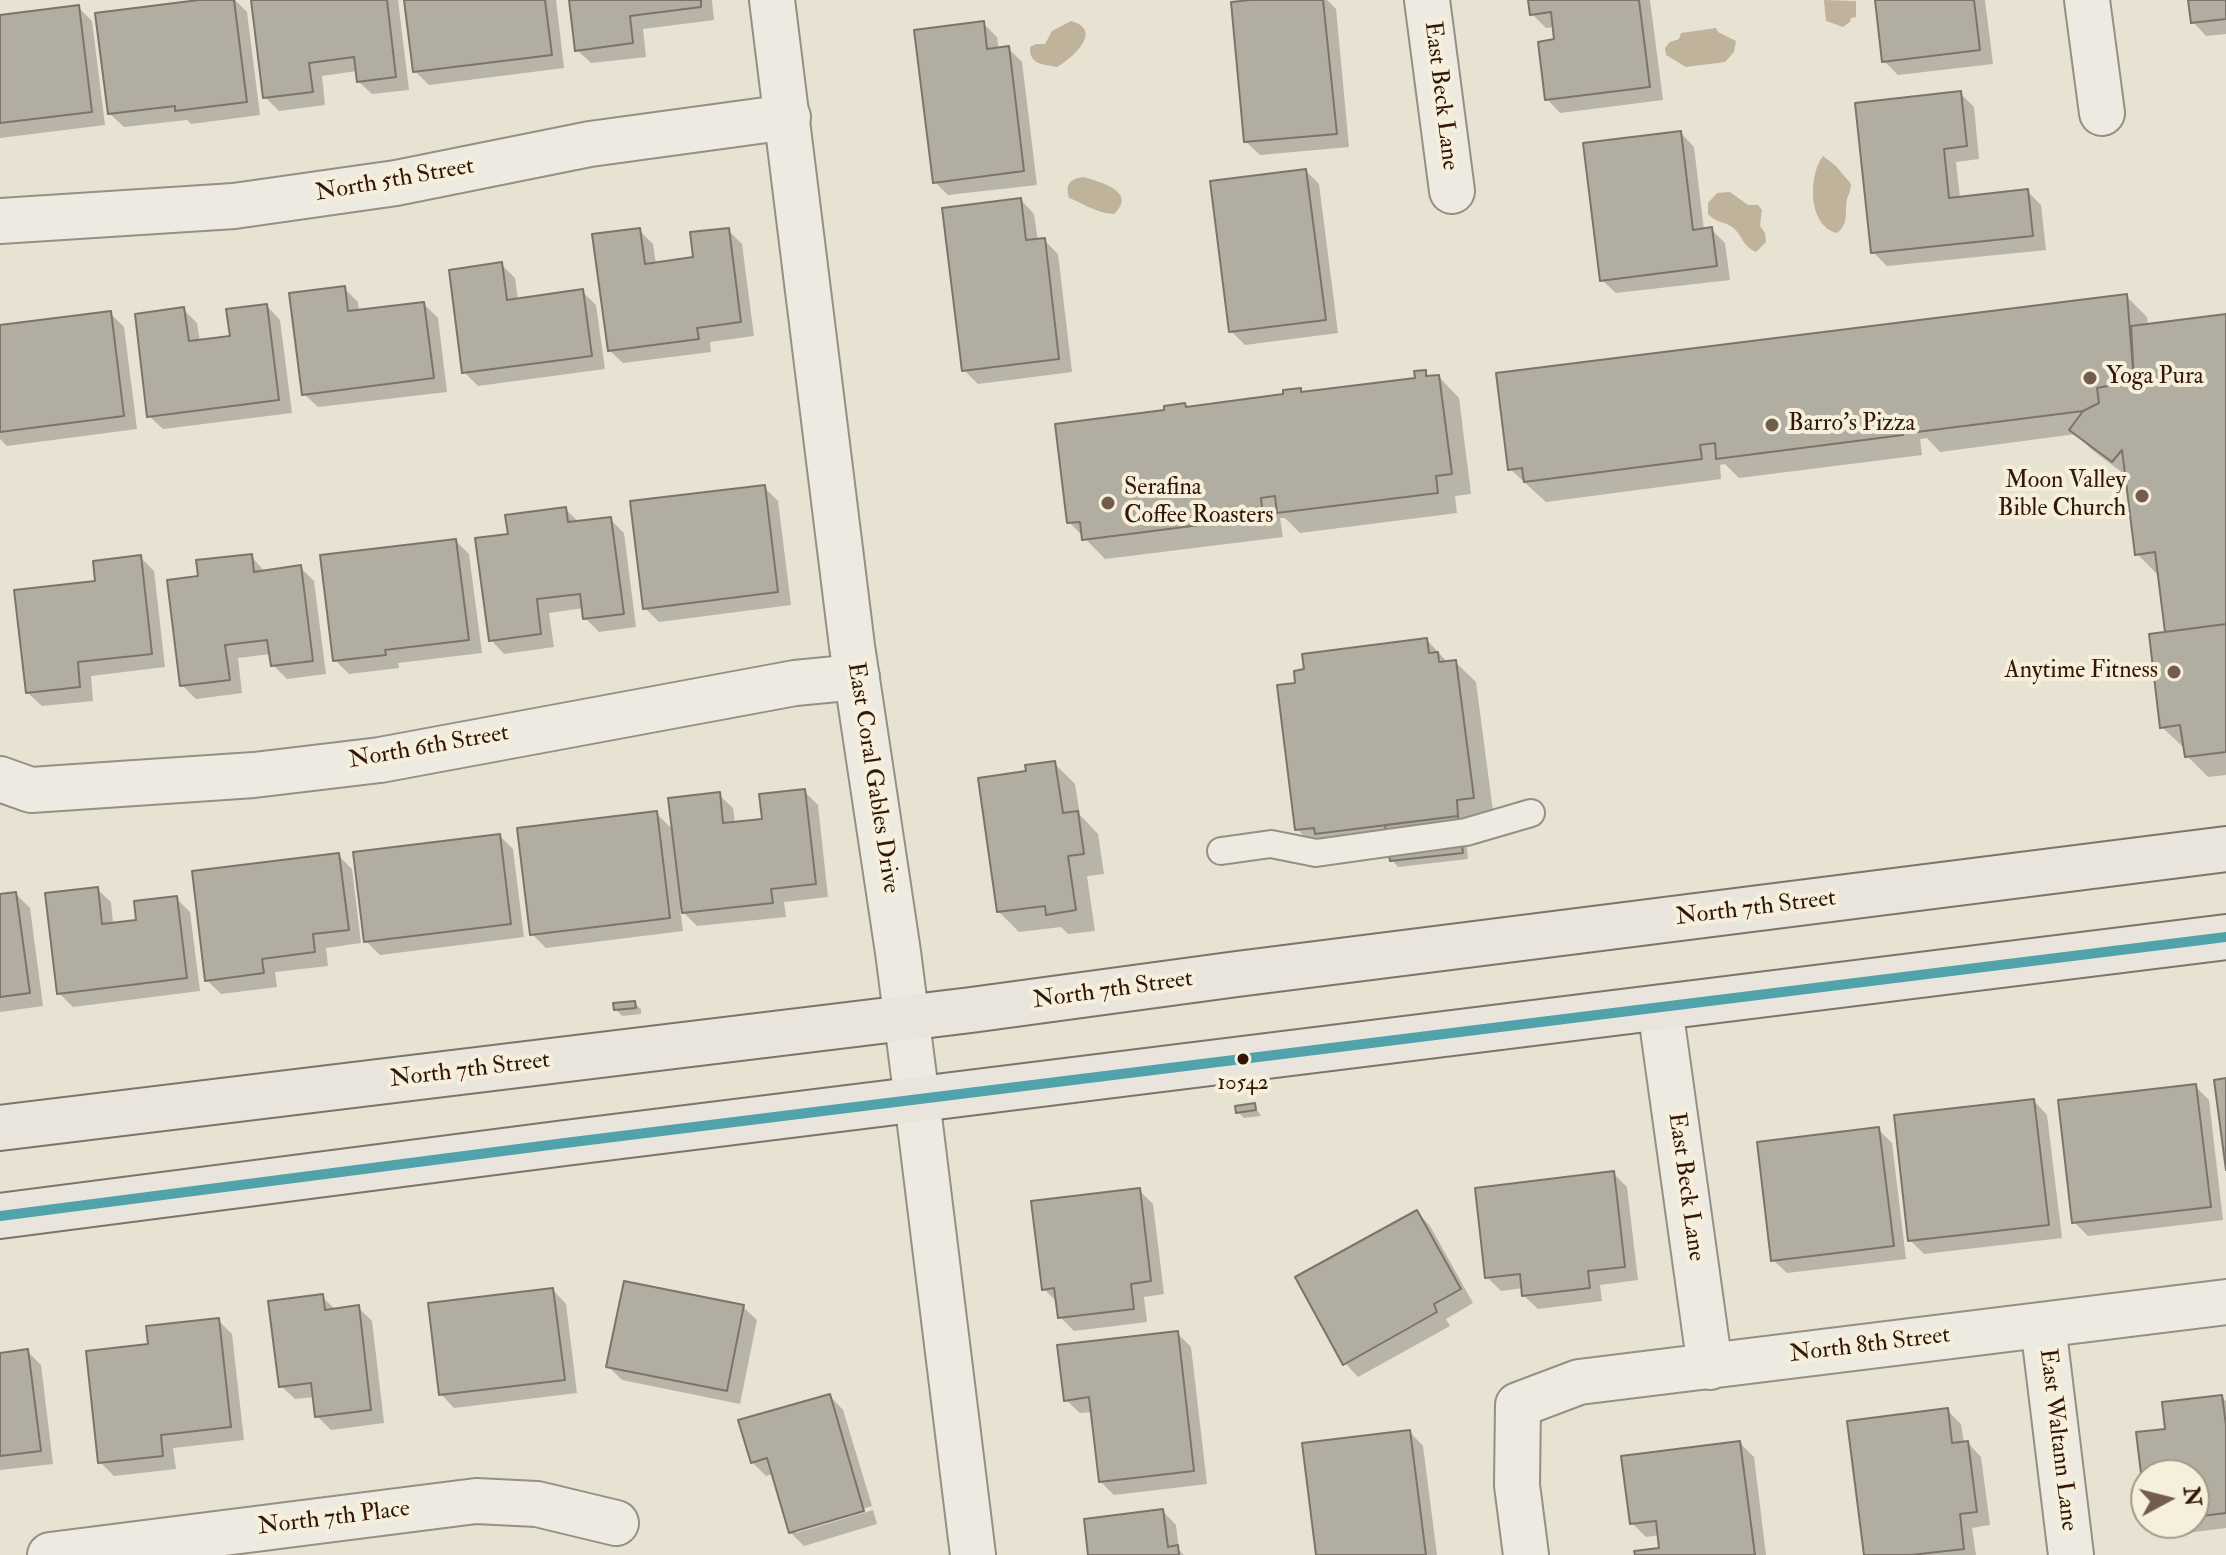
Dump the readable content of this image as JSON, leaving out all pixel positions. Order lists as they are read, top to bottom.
{
  "streets": {
    "main road": ["North 7th Street"],
    "street": [
      "East Beck Lane",
      "North 5th Street",
      "North 6th Street",
      "East Coral Gables Drive",
      "North 8th Street",
      "East Waltann Lane",
      "North 7th Place"
    ]
  },
  "crossings": [
    ["East Beck Lane", "North 8th Street"],
    ["North 5th Street", "East Coral Gables Drive"],
    ["North 6th Street", "East Coral Gables Drive"],
    ["East Coral Gables Drive", "North 7th Street"],
    ["North 8th Street", "East Waltann Lane"]
  ],
  "places": [
    "Yoga Pura",
    "Barro's Pizza",
    "Moon Valley Bible Church",
    "Serafina Coffee Roasters",
    "Anytime Fitness",
    "10542"
  ],
  "north": "right"
}
